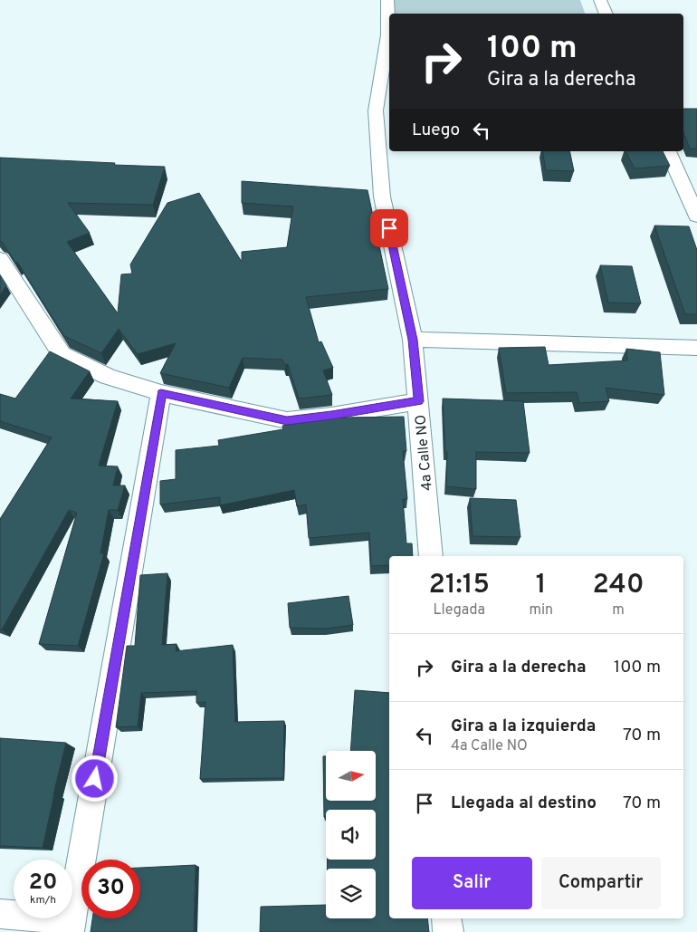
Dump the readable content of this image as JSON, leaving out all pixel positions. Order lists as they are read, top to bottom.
{
  "streets": {
    "street": ["4a Calle NO"]
  },
  "north": "right",
  "page": {
    "turn": ["100 m", "Gira a la derecha"],
    "then": "Luego",
    "eta": [
      "21:15",
      "Llegada",
      "1",
      "min",
      "240",
      "m"
    ],
    "list": [
      {
        "name": "Gira a la derecha",
        "value": "100 m"
      },
      {
        "name": "Gira a la izquierda",
        "note": "4a Calle NO",
        "value": "70 m"
      },
      {
        "name": "Llegada al destino",
        "value": "70 m"
      }
    ],
    "buttons": ["Salir", "Compartir"],
    "speed": "20 km/h",
    "limit": "30"
  }
}
